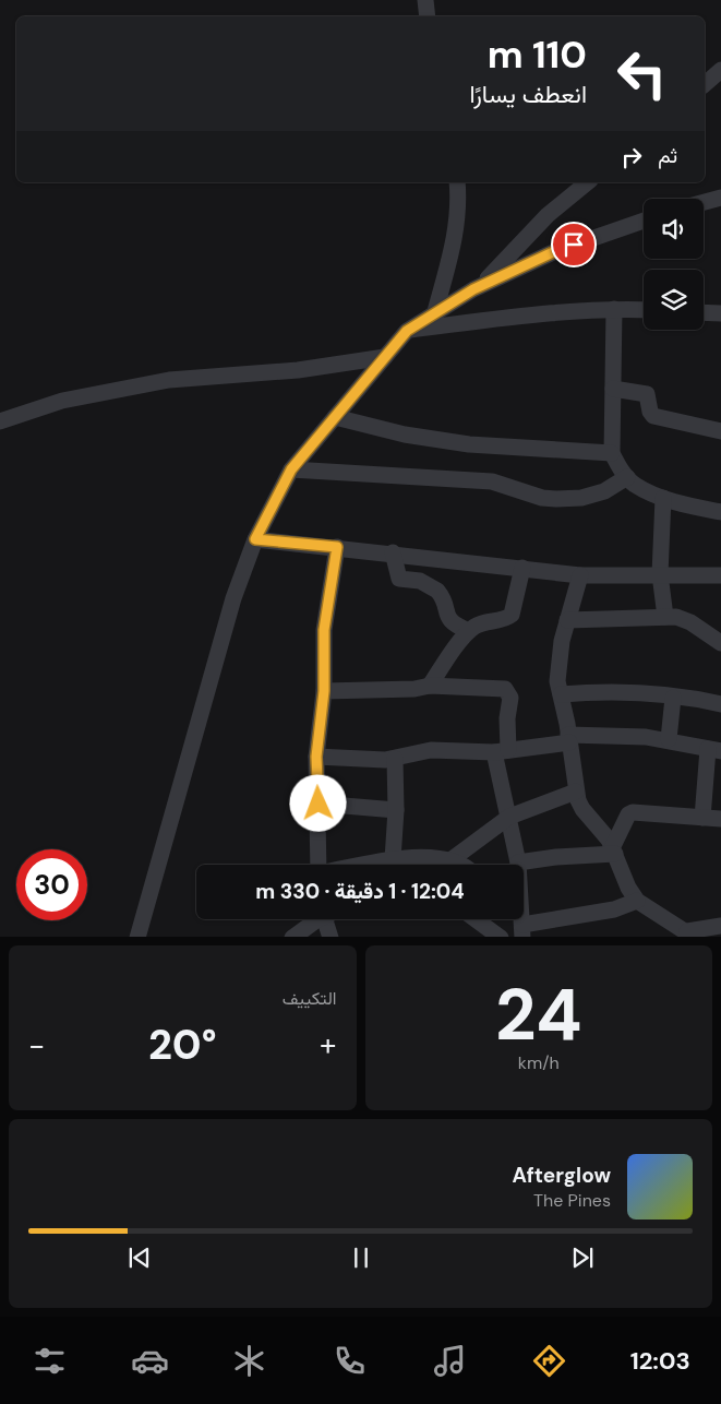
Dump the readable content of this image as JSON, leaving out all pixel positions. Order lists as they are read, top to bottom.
{
  "page": {
    "turn": ["110 m", "انعطف يسارًا"],
    "then": "ثم",
    "limit": "30",
    "trip": "12:04 · 1 دقيقة · 330 m",
    "tile": [
      ["24", "km/h"],
      "التكييف"
    ],
    "heat": ["−", "20°", "+"],
    "song": ["Afterglow", "The Pines"],
    "tabs": "12:03"
  }
}
